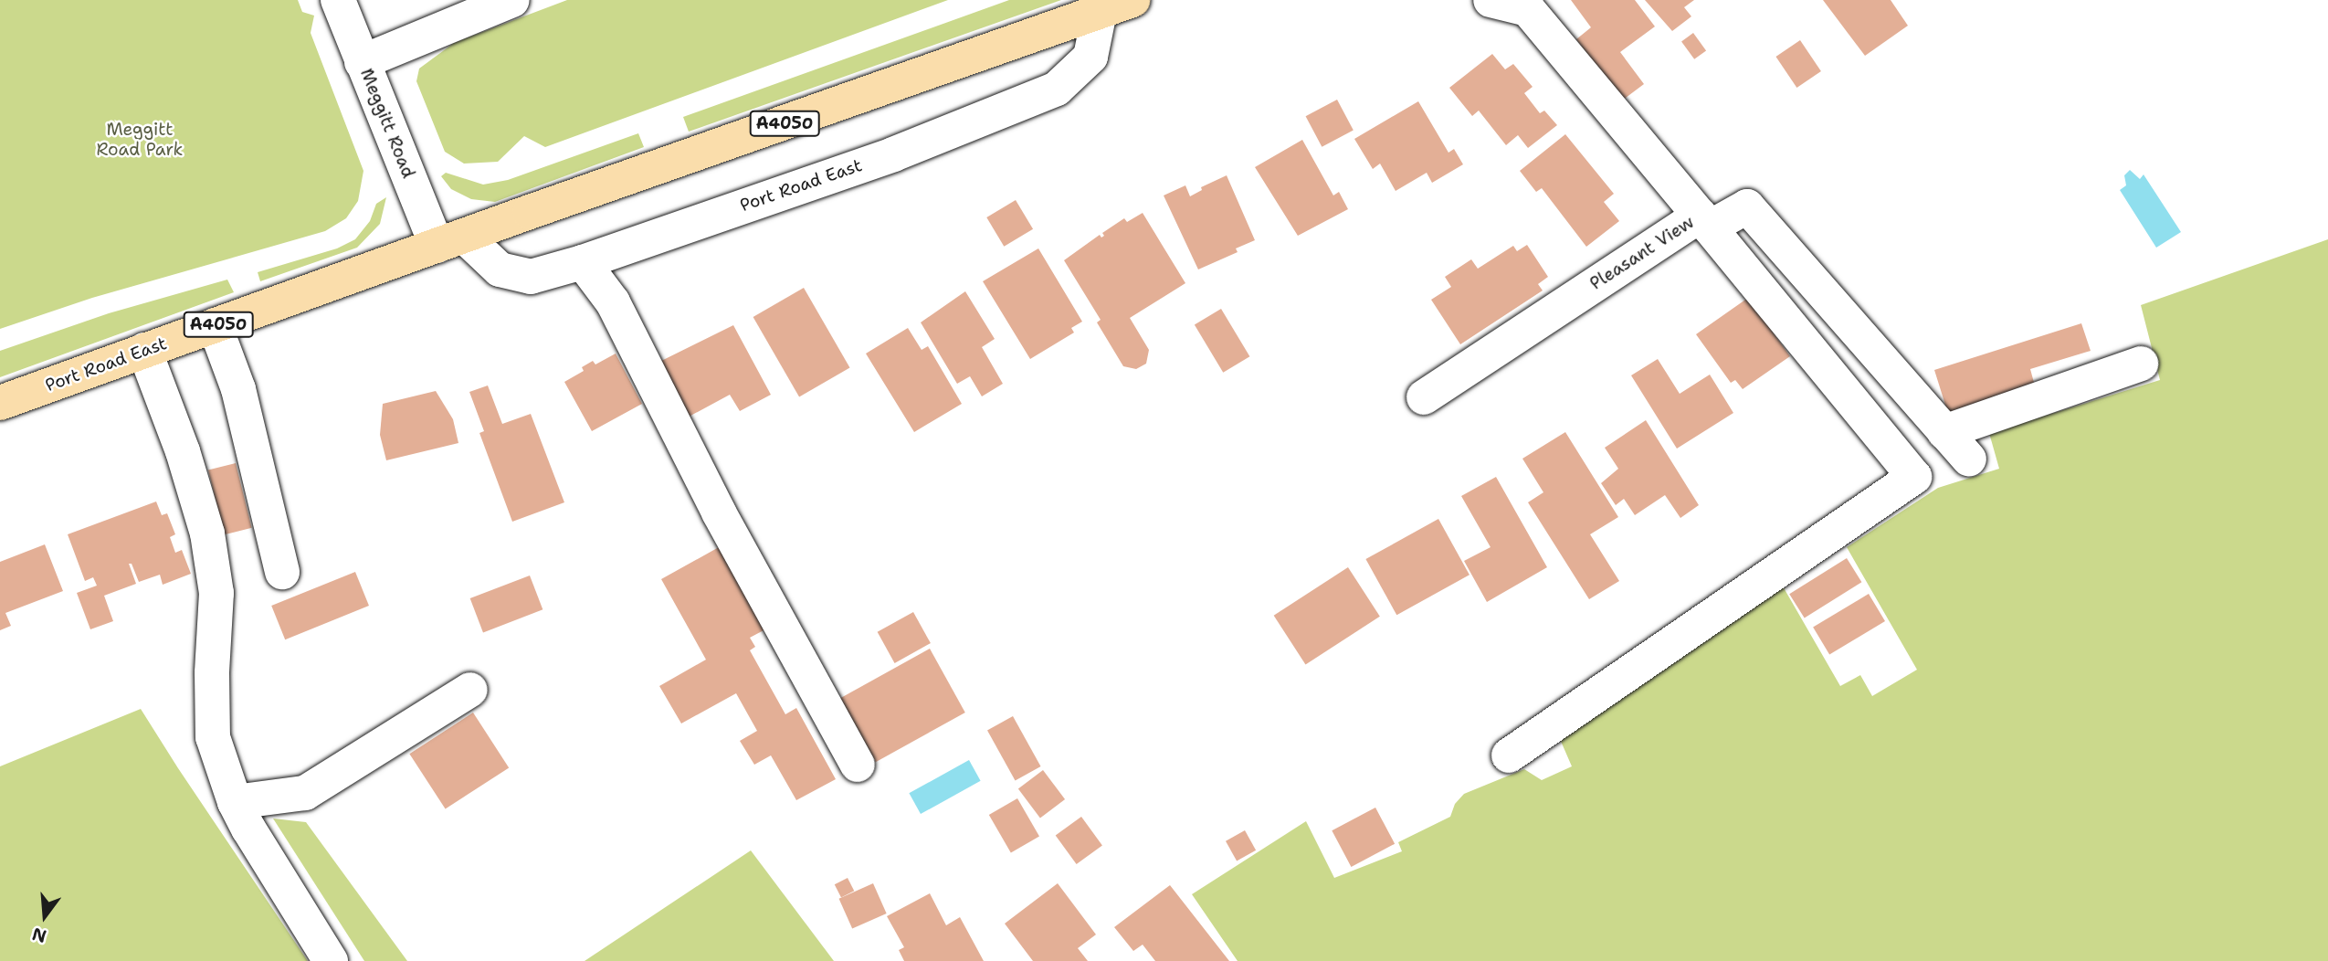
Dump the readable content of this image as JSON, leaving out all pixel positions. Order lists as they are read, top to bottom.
{
  "streets": {
    "main road": ["A4050", "Port Road East"],
    "street": ["Meggitt Road", "Pleasant View"]
  },
  "crossings": [
    ["Meggitt Road", "Port Road East"]
  ],
  "parks": ["Meggitt Road Park"],
  "north": "bottom"
}
